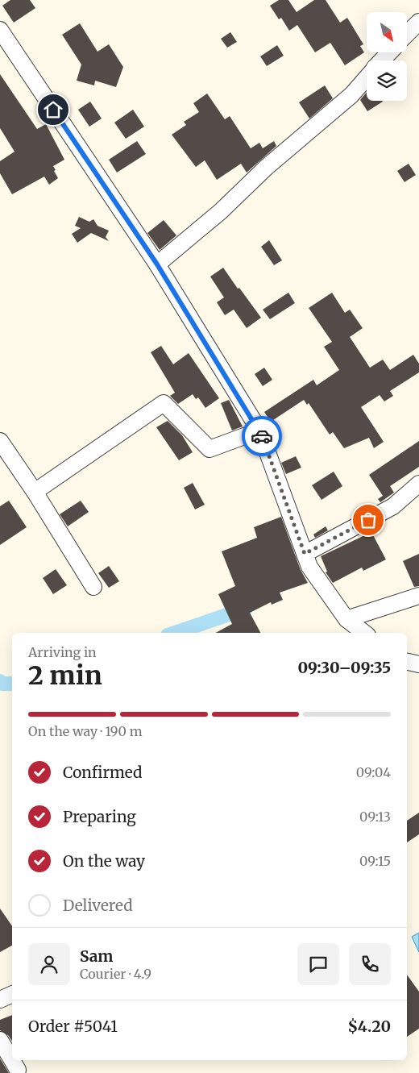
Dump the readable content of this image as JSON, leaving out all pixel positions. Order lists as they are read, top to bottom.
{
  "north": "bottom right",
  "page": {
    "heading": ["2 min", "Arriving in", "09:30–09:35"],
    "panel": [
      "Sam",
      "Courier · 4.9",
      "Order #5041",
      "$4.20"
    ],
    "bar": "On the way · 190 m",
    "list": [
      ["Confirmed", "09:04"],
      ["Preparing", "09:13"],
      ["On the way", "09:15"],
      "Delivered"
    ]
  }
}
